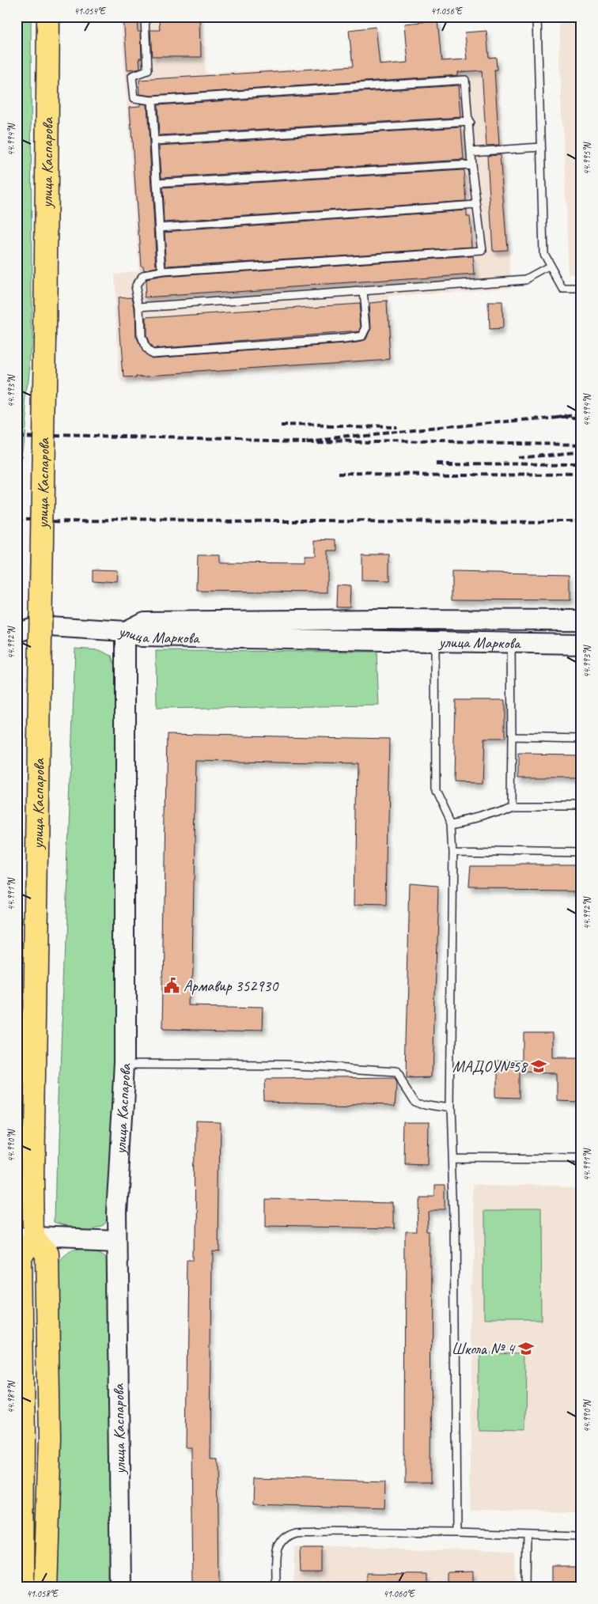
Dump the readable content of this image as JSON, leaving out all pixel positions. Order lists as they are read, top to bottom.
{
  "streets": {
    "main road": ["улица Каспарова", "улица Маркова"]
  },
  "crossings": [
    ["улица Каспарова", "улица Маркова"]
  ],
  "places": {
    "public building": ["Армавир 352930"],
    "school or university": ["МАДОУ№58", "Школа № 4"]
  },
  "coordinates": [
    "41.054°E",
    "41.056°E",
    "44.994°N",
    "44.995°N",
    "44.993°N",
    "44.992°N",
    "44.991°N",
    "44.990°N",
    "44.989°N",
    "41.058°E",
    "41.060°E"
  ]
}
